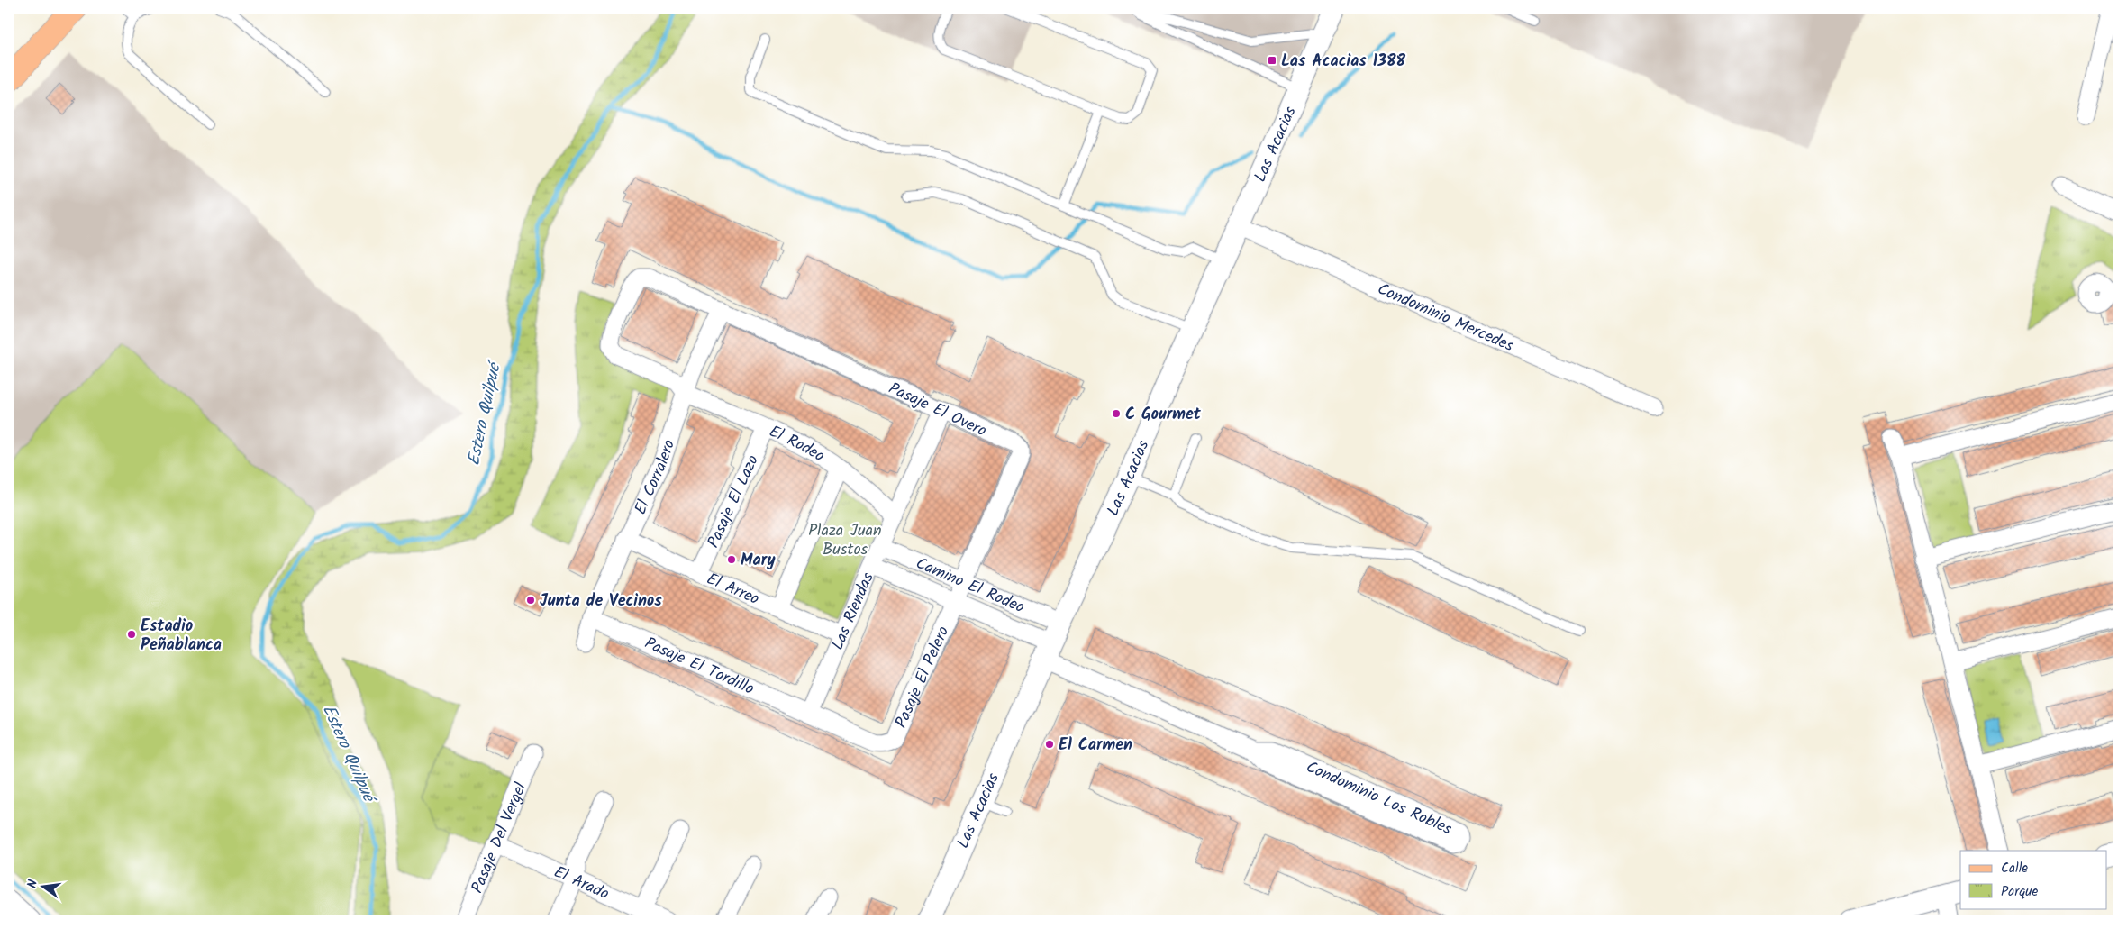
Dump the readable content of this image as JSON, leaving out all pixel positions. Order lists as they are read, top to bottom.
{
  "streets": {
    "street": [
      "Las Acacias",
      "Condominio Mercedes",
      "Pasaje El Overo",
      "El Rodeo",
      "El Corralero",
      "Pasaje El Lazo",
      "Camino El Rodeo",
      "El Arreo",
      "Las Riendas",
      "Pasaje El Tordillo",
      "Pasaje El Pelero",
      "Condominio Los Robles",
      "Pasaje Del Vergel",
      "El Arado"
    ]
  },
  "crossings": [
    ["Las Acacias", "Condominio Mercedes"],
    ["Las Acacias", "Camino El Rodeo"],
    ["Las Acacias", "Condominio Los Robles"],
    ["Pasaje El Overo", "El Rodeo"],
    ["Pasaje El Overo", "El Corralero"],
    ["Pasaje El Overo", "Camino El Rodeo"],
    ["Pasaje El Overo", "Las Riendas"],
    ["El Rodeo", "El Corralero"],
    ["El Rodeo", "Pasaje El Lazo"],
    ["El Rodeo", "Las Riendas"],
    ["El Corralero", "El Arreo"],
    ["El Corralero", "Pasaje El Tordillo"],
    ["Pasaje El Lazo", "El Arreo"],
    ["Camino El Rodeo", "Las Riendas"],
    ["Camino El Rodeo", "Pasaje El Pelero"],
    ["Camino El Rodeo", "Condominio Los Robles"],
    ["El Arreo", "Las Riendas"],
    ["Las Riendas", "Pasaje El Tordillo"],
    ["Las Riendas", "Pasaje El Pelero"],
    ["Pasaje El Tordillo", "Pasaje El Pelero"],
    ["Pasaje Del Vergel", "El Arado"]
  ],
  "water": ["Estero Quilpué"],
  "parks": ["Plaza Juan Bustos"],
  "places": {
    "transit": ["Las Acacias 1388"],
    "other": [
      "C Gourmet",
      "Mary",
      "Junta de Vecinos",
      "Estadio Peñablanca",
      "El Carmen"
    ]
  },
  "legend": ["Calle", "Parque"],
  "north": "left"
}
